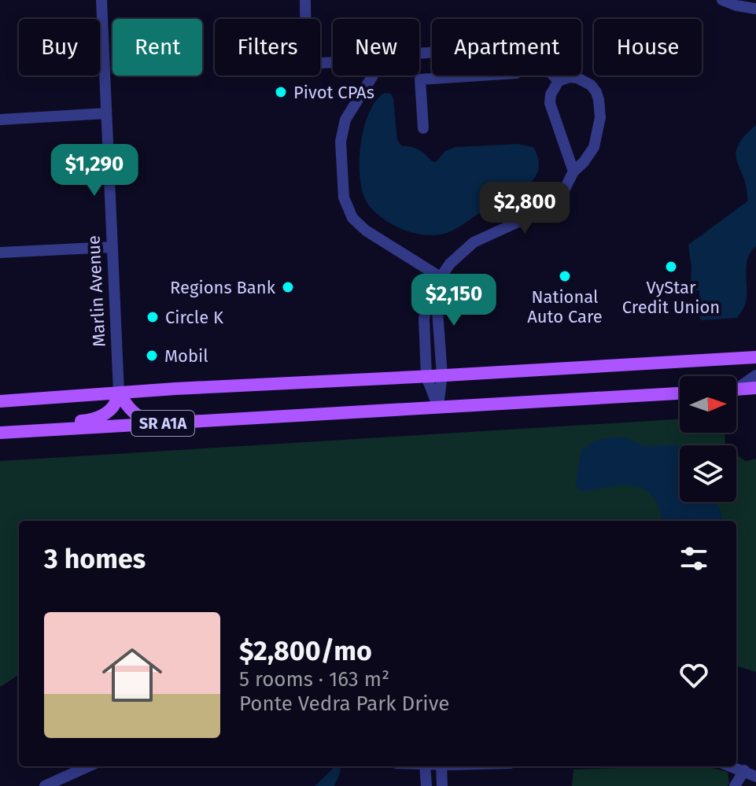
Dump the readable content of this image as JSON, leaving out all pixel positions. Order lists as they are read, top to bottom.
{
  "streets": {
    "main road": ["SR A1A"],
    "street": ["Marlin Avenue"]
  },
  "crossings": [
    ["Marlin Avenue", "SR A1A"]
  ],
  "places": [
    "Pivot CPAs",
    "VyStar Credit Union",
    "National Auto Care",
    "Regions Bank",
    "Circle K",
    "Mobil"
  ],
  "north": "right",
  "page": {
    "chip": [
      "Buy",
      "Rent",
      "Filters",
      "New",
      "Apartment",
      "House"
    ],
    "price": ["$1,290", "$2,800", "$2,150"],
    "heading": "3 homes",
    "list": [
      {
        "name": "$2,800/mo",
        "note": "5 rooms · 163 m² · Ponte Vedra Park Drive"
      }
    ]
  }
}
